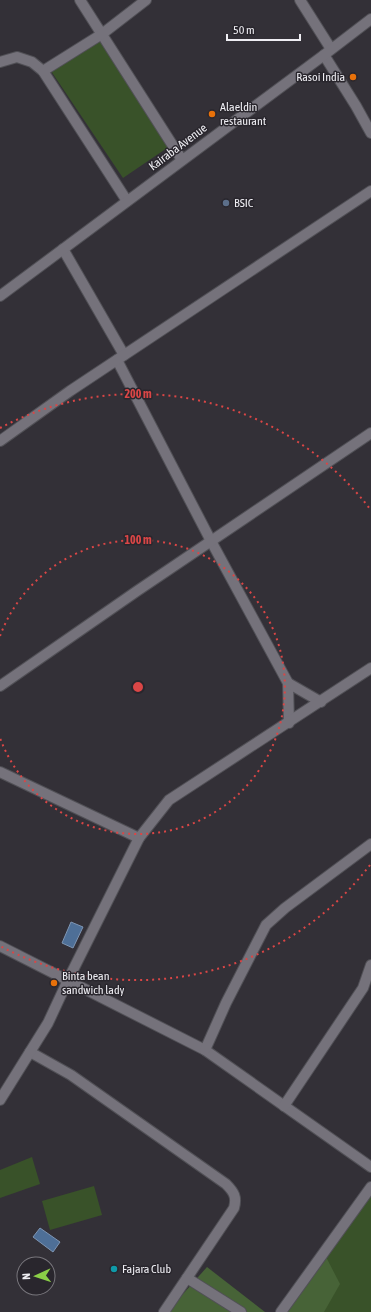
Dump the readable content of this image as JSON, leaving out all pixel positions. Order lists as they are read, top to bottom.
{
  "streets": {
    "street": ["Kairaba Avenue"]
  },
  "places": [
    "Rasoi India",
    "Alaeldin restaurant",
    "BSIC",
    "Binta bean sandwich lady",
    "Fajara Club"
  ],
  "scale_bar": "50 m",
  "north": "left",
  "rings": ["200 m", "100 m"]
}
